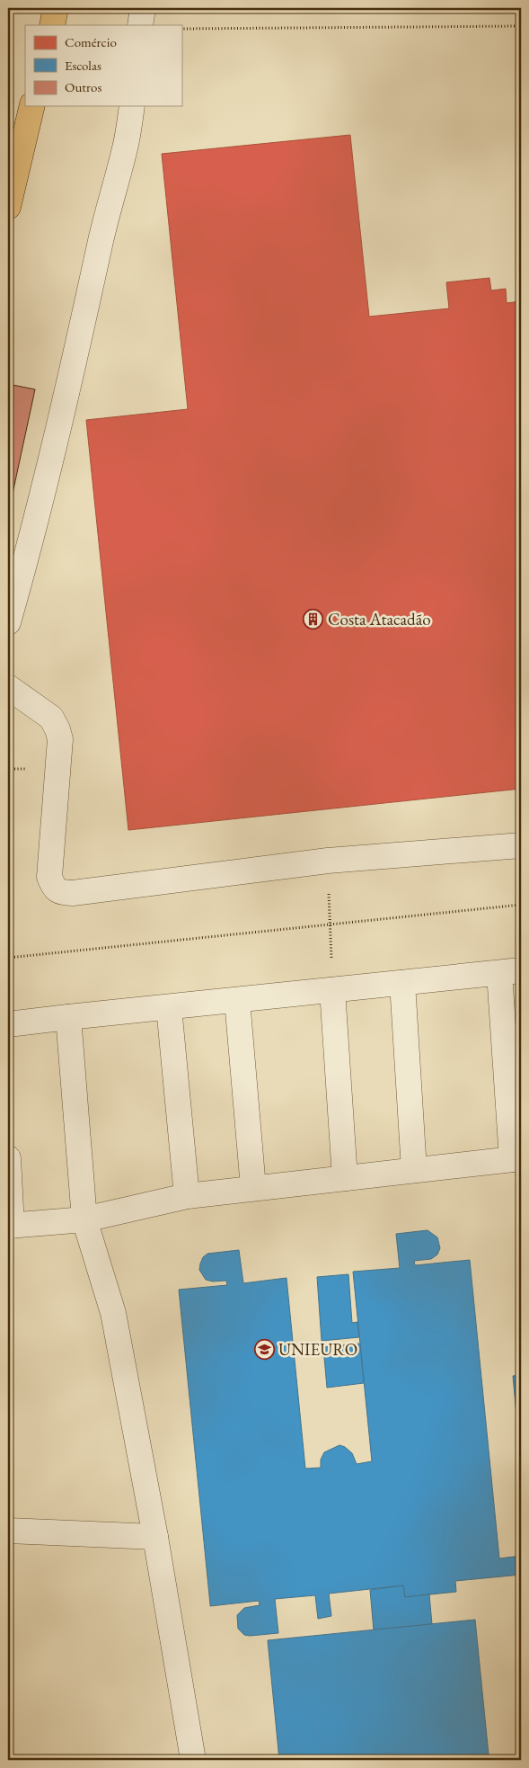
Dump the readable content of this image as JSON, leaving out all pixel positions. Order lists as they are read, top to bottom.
{
  "places": {
    "building": ["Costa Atacadão"],
    "school or university": ["UNIEURO"]
  },
  "legend": ["Comércio", "Escolas", "Outros"]
}
